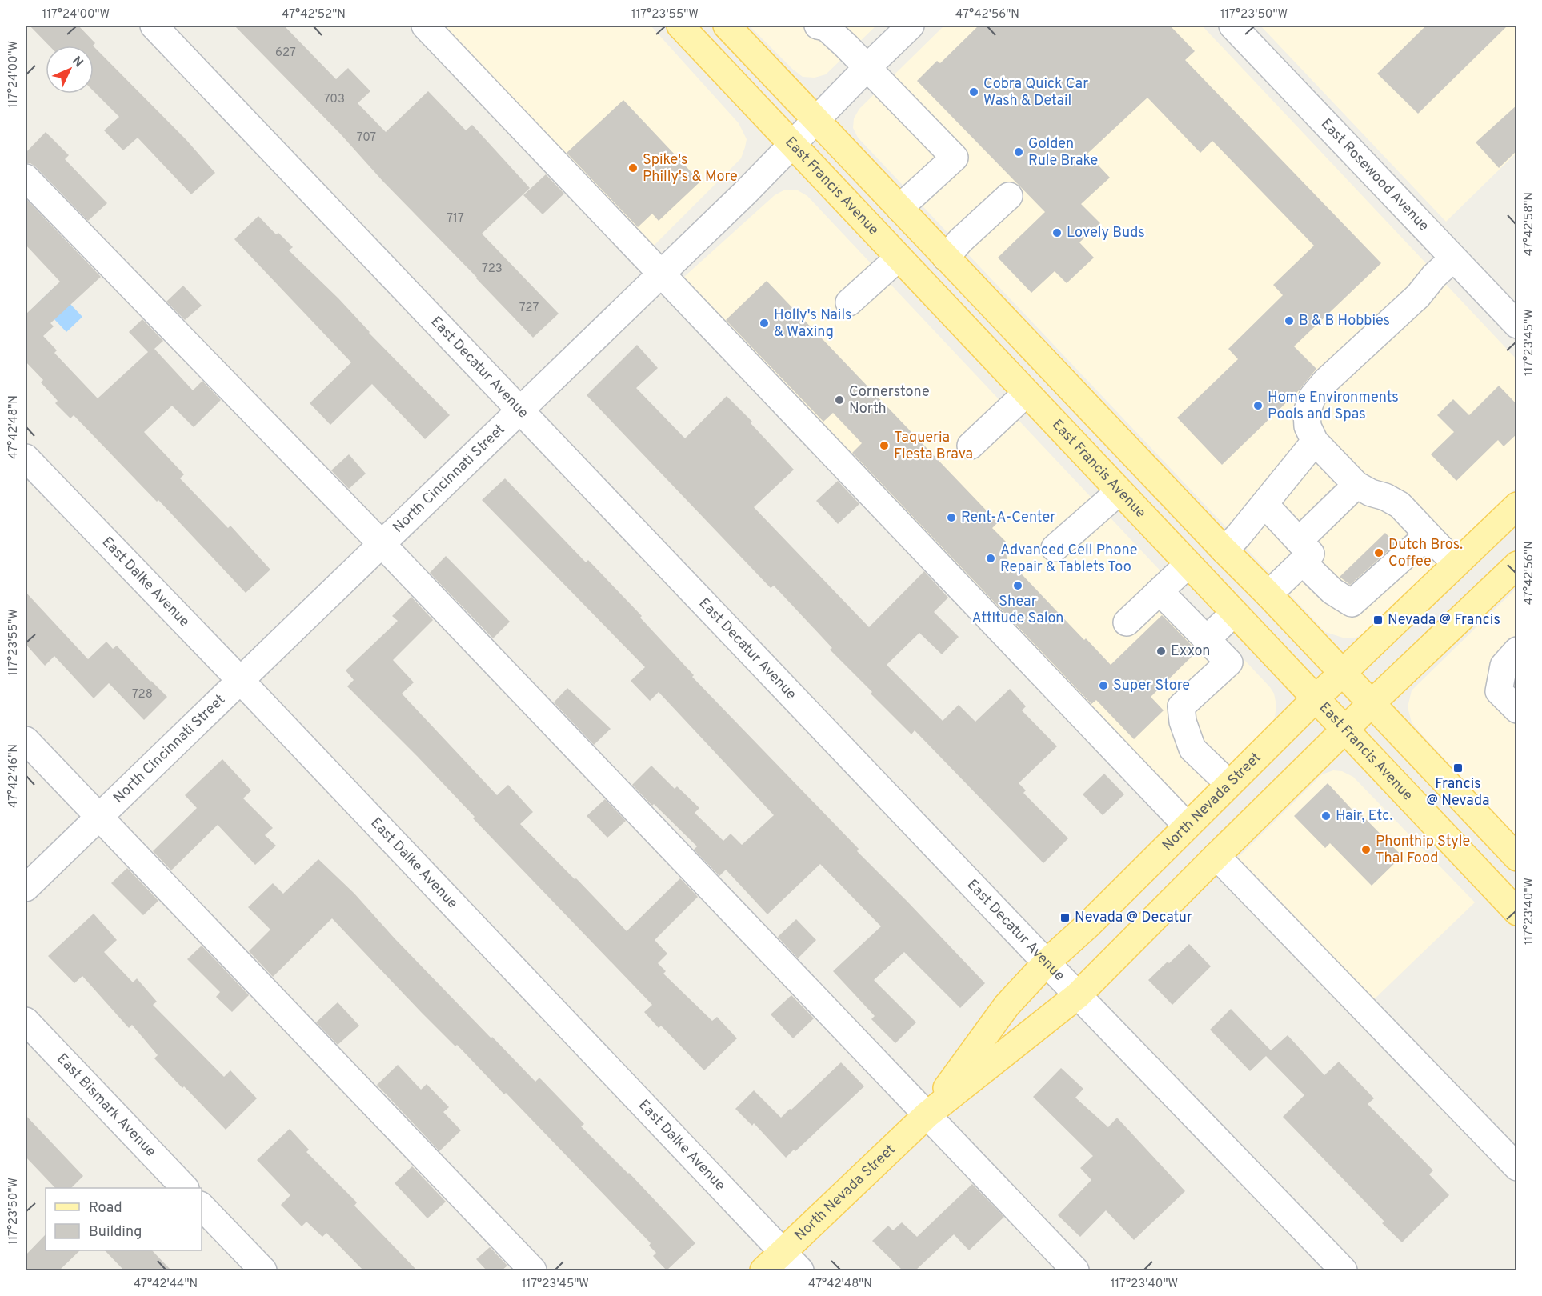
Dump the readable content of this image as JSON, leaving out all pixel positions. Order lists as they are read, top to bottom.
{
  "streets": {
    "main road": ["East Francis Avenue", "North Nevada Street"],
    "street": [
      "East Rosewood Avenue",
      "East Decatur Avenue",
      "North Cincinnati Street",
      "East Dalke Avenue",
      "East Bismark Avenue"
    ]
  },
  "crossings": [
    ["East Francis Avenue", "North Cincinnati Street"],
    ["East Francis Avenue", "North Nevada Street"],
    ["East Decatur Avenue", "North Cincinnati Street"],
    ["East Decatur Avenue", "North Nevada Street"],
    ["North Cincinnati Street", "East Dalke Avenue"],
    ["East Dalke Avenue", "North Nevada Street"]
  ],
  "places": {
    "other": [
      "Cobra Quick Car Wash & Detail",
      "Golden Rule Brake",
      "Spike's Philly's & More",
      "Lovely Buds",
      "B & B Hobbies",
      "Holly's Nails & Waxing",
      "Cornerstone North",
      "Home Environments Pools and Spas",
      "Taqueria Fiesta Brava",
      "Rent-A-Center",
      "Dutch Bros. Coffee",
      "Advanced Cell Phone Repair & Tablets Too",
      "Shear Attitude Salon",
      "Exxon",
      "Super Store",
      "Hair, Etc.",
      "Phonthip Style Thai Food"
    ],
    "transit": ["Nevada @ Francis", "Francis @ Nevada", "Nevada @ Decatur"]
  },
  "house_numbers": [
    "627",
    "703",
    "707",
    "717",
    "723",
    "727",
    "728"
  ],
  "legend": ["Road", "Building"],
  "north": "top right",
  "coordinates": [
    "117°24'00\"W",
    "47°42'52\"N",
    "117°23'55\"W",
    "47°42'56\"N",
    "117°23'50\"W",
    "47°42'58\"N",
    "117°23'45\"W",
    "47°42'48\"N",
    "47°42'46\"N",
    "117°23'40\"W",
    "47°42'44\"N"
  ]
}
